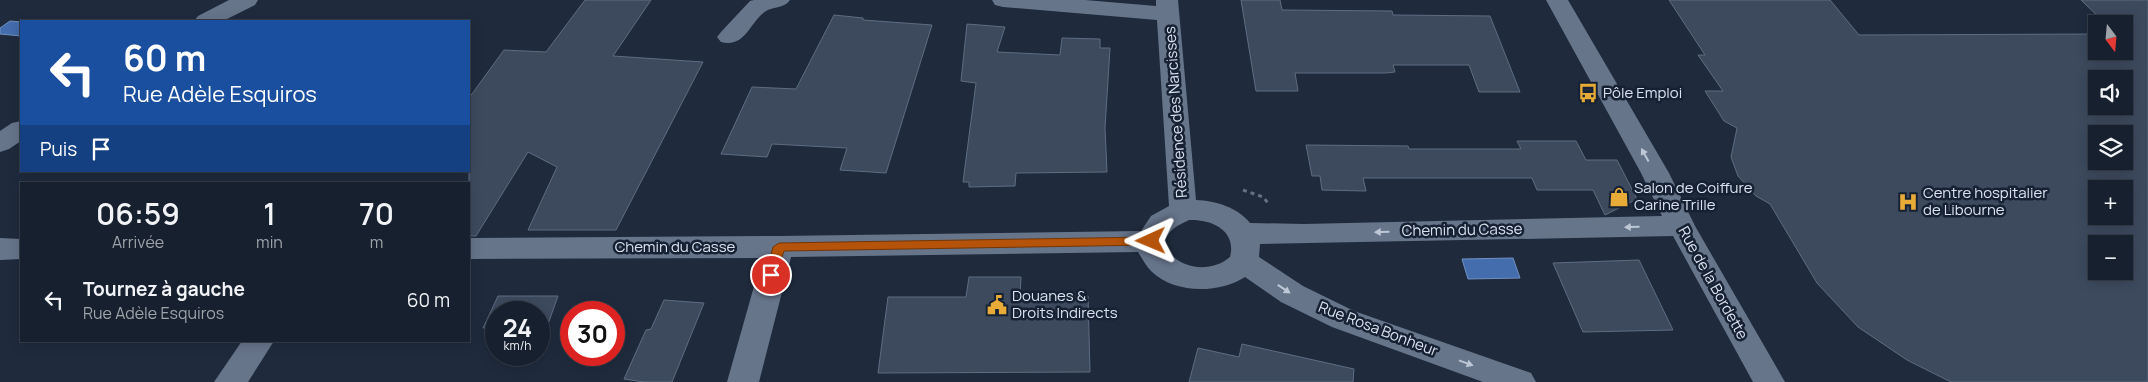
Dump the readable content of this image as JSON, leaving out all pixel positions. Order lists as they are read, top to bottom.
{
  "streets": {
    "street": [
      "Résidence des Narcisses",
      "Chemin du Casse",
      "Rue de la Bordette",
      "Rue Rosa Bonheur"
    ]
  },
  "crossings": [
    ["Résidence des Narcisses", "Chemin du Casse"],
    ["Résidence des Narcisses", "Rue Rosa Bonheur"],
    ["Chemin du Casse", "Rue de la Bordette"],
    ["Chemin du Casse", "Rue Rosa Bonheur"]
  ],
  "one_way": ["Rue de la Bordette", "Rue Rosa Bonheur"],
  "places": {
    "bus stop": ["Pôle Emploi"],
    "shop": ["Salon de Coiffure Carine Trille"],
    "hospital": ["Centre hospitalier de Libourne"],
    "public building": ["Douanes & Droits Indirects"]
  },
  "north": "bottom",
  "page": {
    "map_buttons": ["+", "−"],
    "turn": ["60 m", "Rue Adèle Esquiros"],
    "then": "Puis",
    "eta": [
      "06:59",
      "Arrivée",
      "1",
      "min",
      "70",
      "m"
    ],
    "list": [
      {
        "name": "Tournez à gauche",
        "note": "Rue Adèle Esquiros",
        "value": "60 m"
      }
    ],
    "speed": "24 km/h",
    "limit": "30"
  }
}
